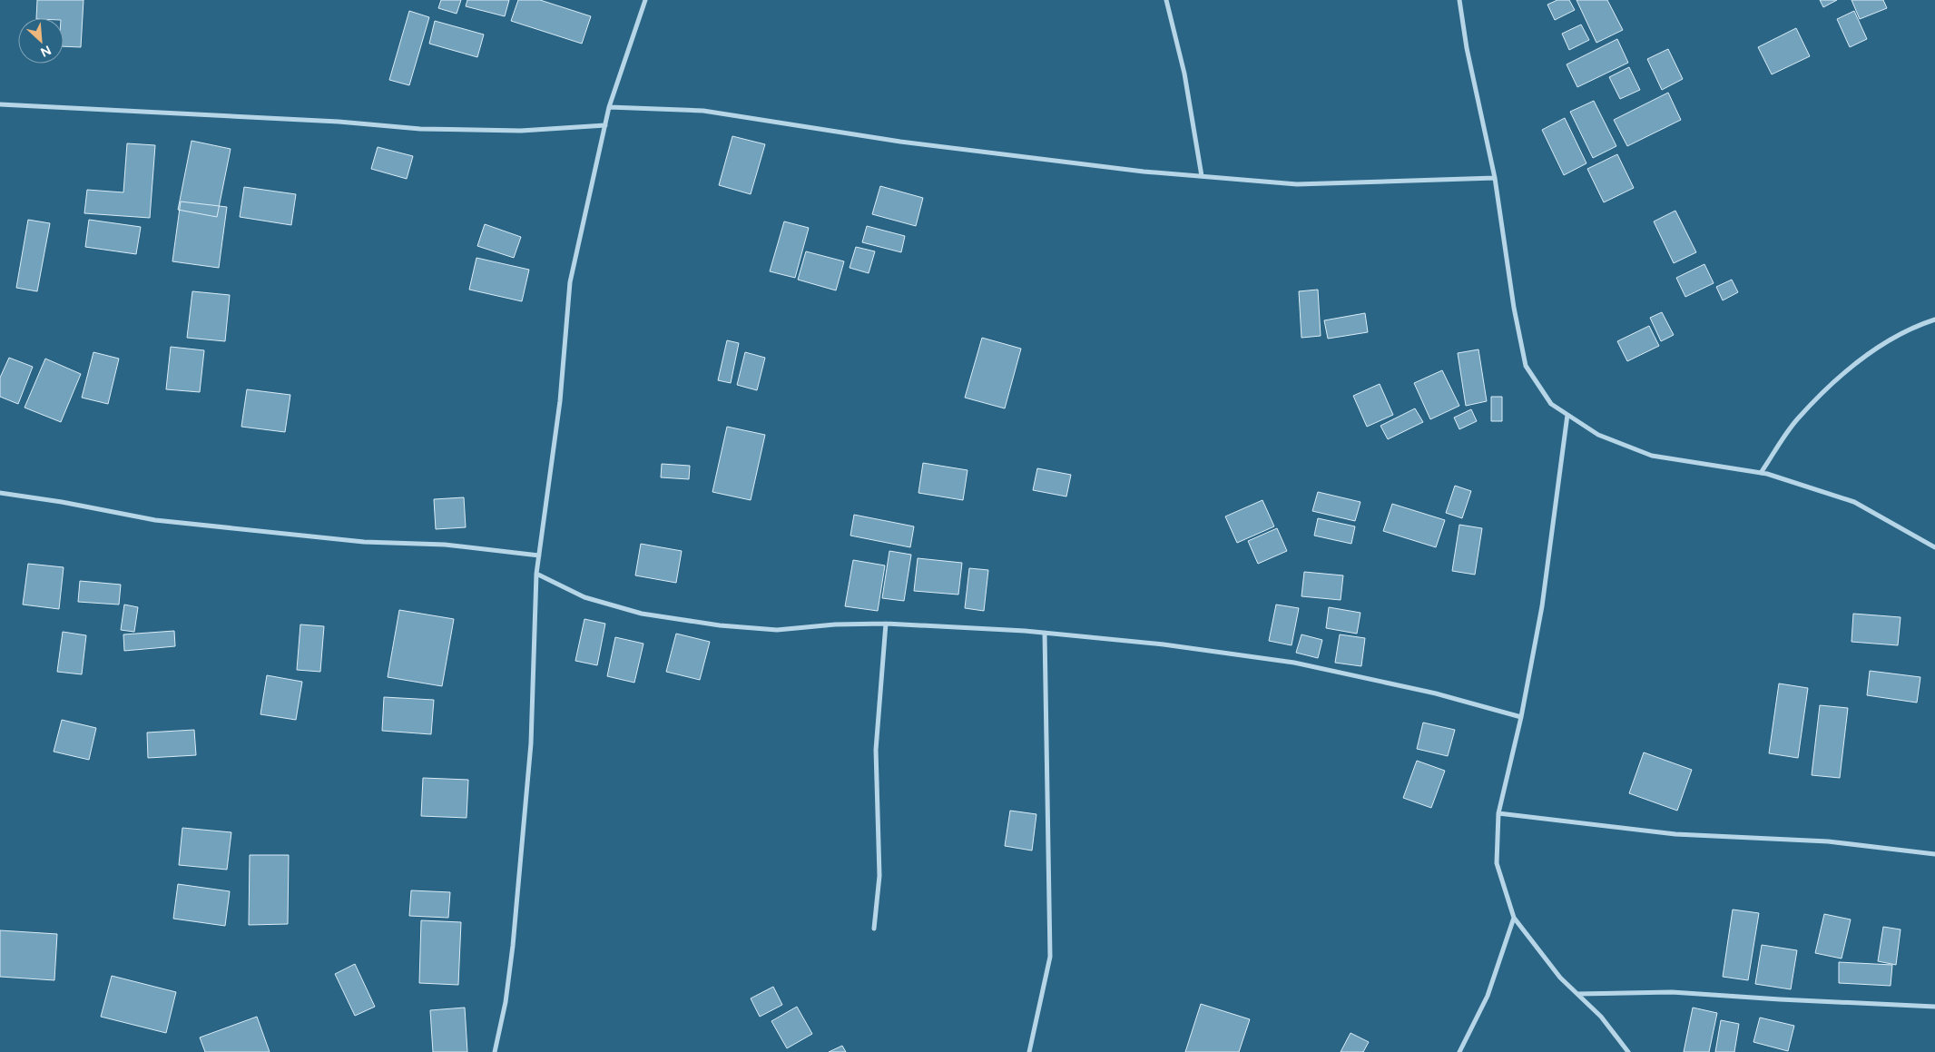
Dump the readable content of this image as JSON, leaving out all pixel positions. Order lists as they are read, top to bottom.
{
  "north": "bottom right"
}
